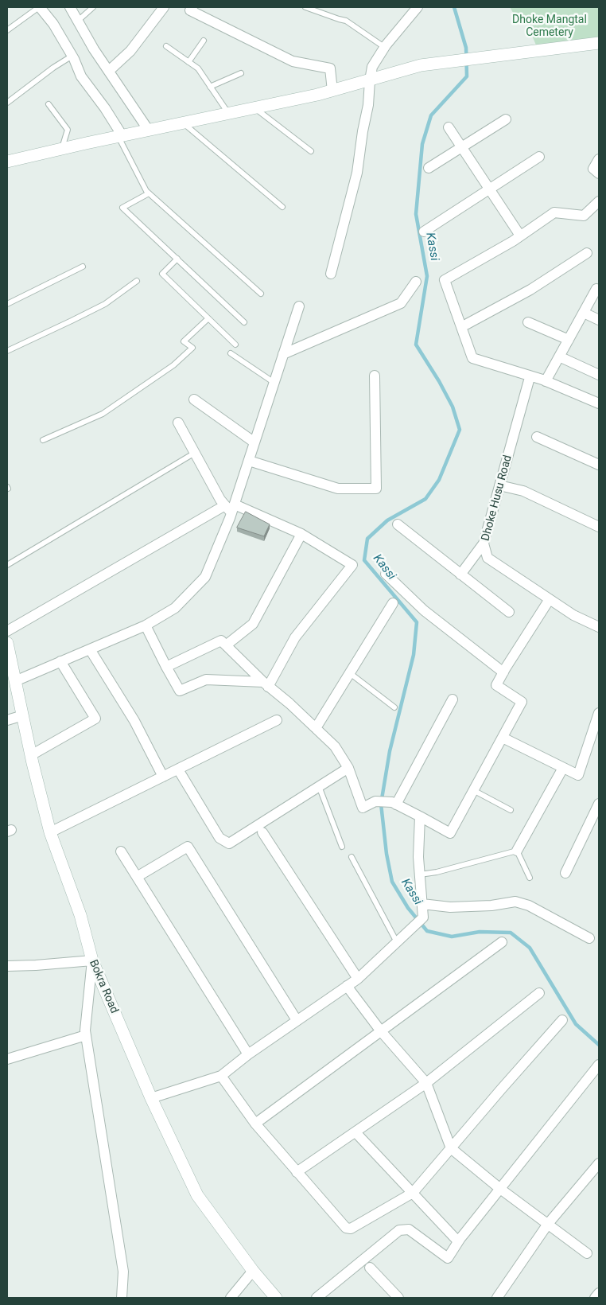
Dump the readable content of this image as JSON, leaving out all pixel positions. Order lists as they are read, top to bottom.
{
  "streets": {
    "street": ["Dhoke Husu Road", "Bokra Road"]
  },
  "water": ["Kassi"],
  "parks": ["Dhoke Mangtal Cemetery"]
}
